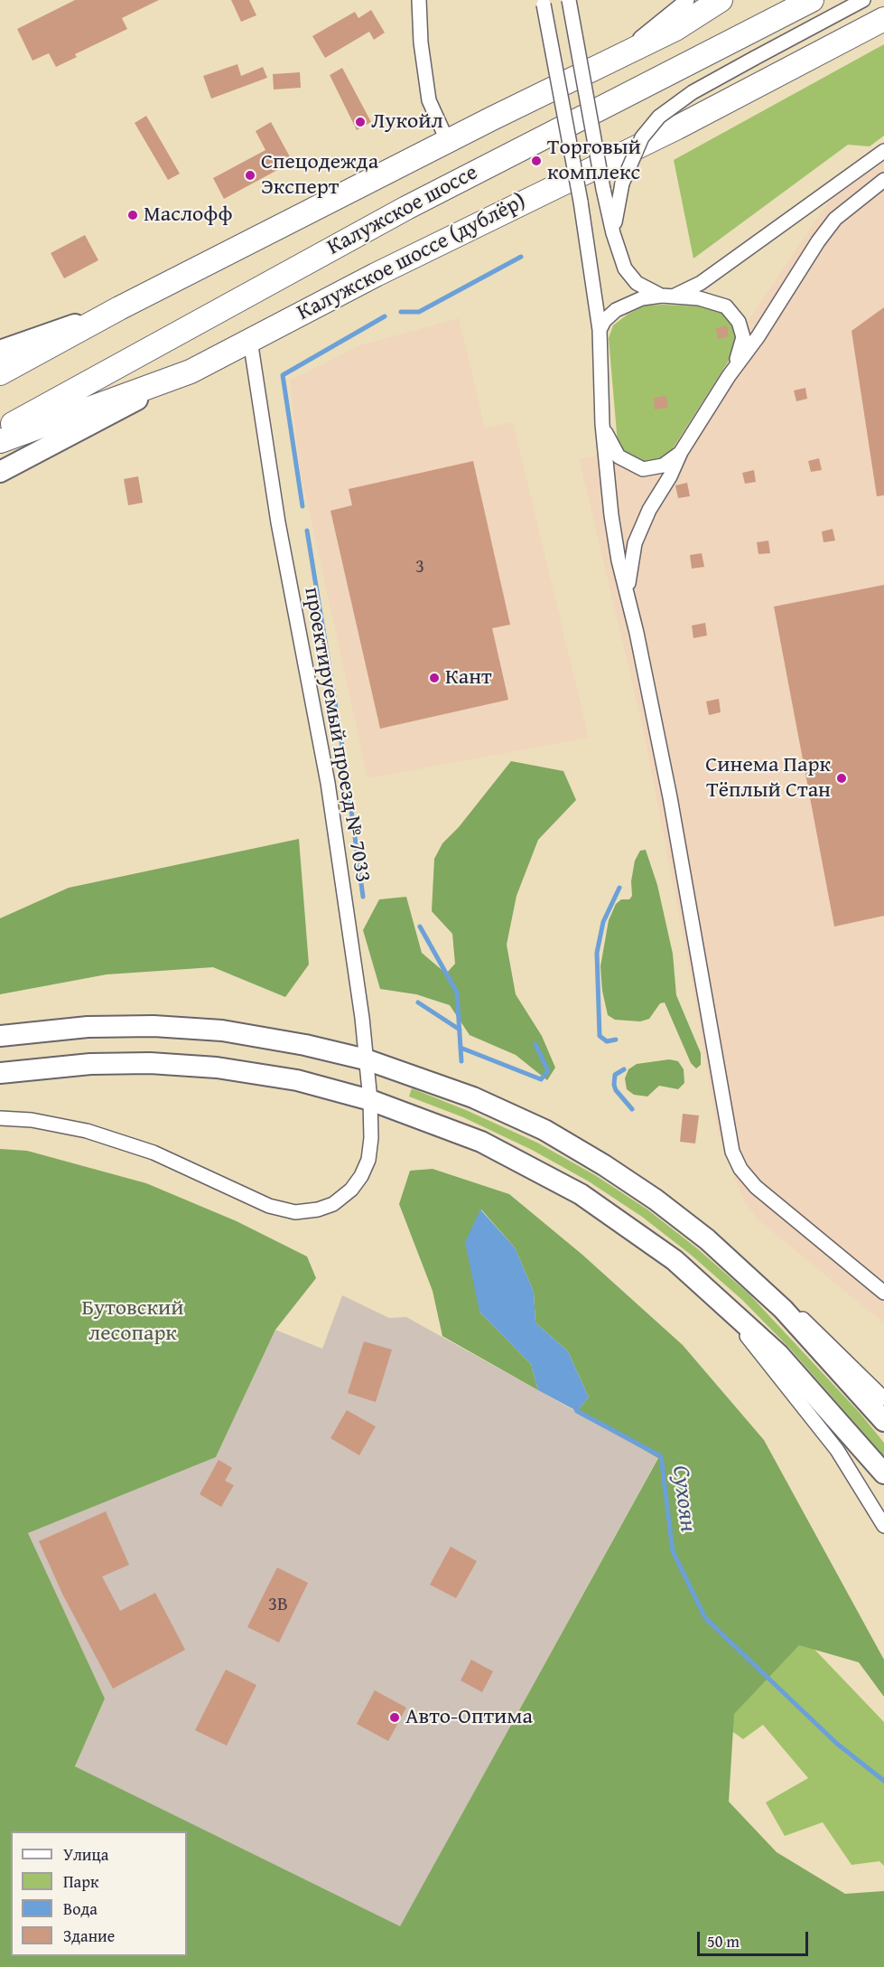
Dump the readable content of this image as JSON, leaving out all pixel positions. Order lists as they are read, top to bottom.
{
  "streets": {
    "highway": ["Калужское шоссе", "Калужское шоссе (дублёр)"],
    "street": ["проектируемый проезд № 7033"]
  },
  "crossings": [
    ["Калужское шоссе (дублёр)", "проектируемый проезд № 7033"]
  ],
  "water": ["Сухоян"],
  "parks": ["Бутовский лесопарк"],
  "places": [
    "Лукойл",
    "Торговый комплекс",
    "Спецодежда Эксперт",
    "Маслофф",
    "Кант",
    "Синема Парк Тёплый Стан",
    "Авто-Оптима"
  ],
  "house_numbers": ["3", "3В"],
  "legend": [
    "Улица",
    "Парк",
    "Вода",
    "Здание"
  ],
  "scale_bar": "50 m"
}
